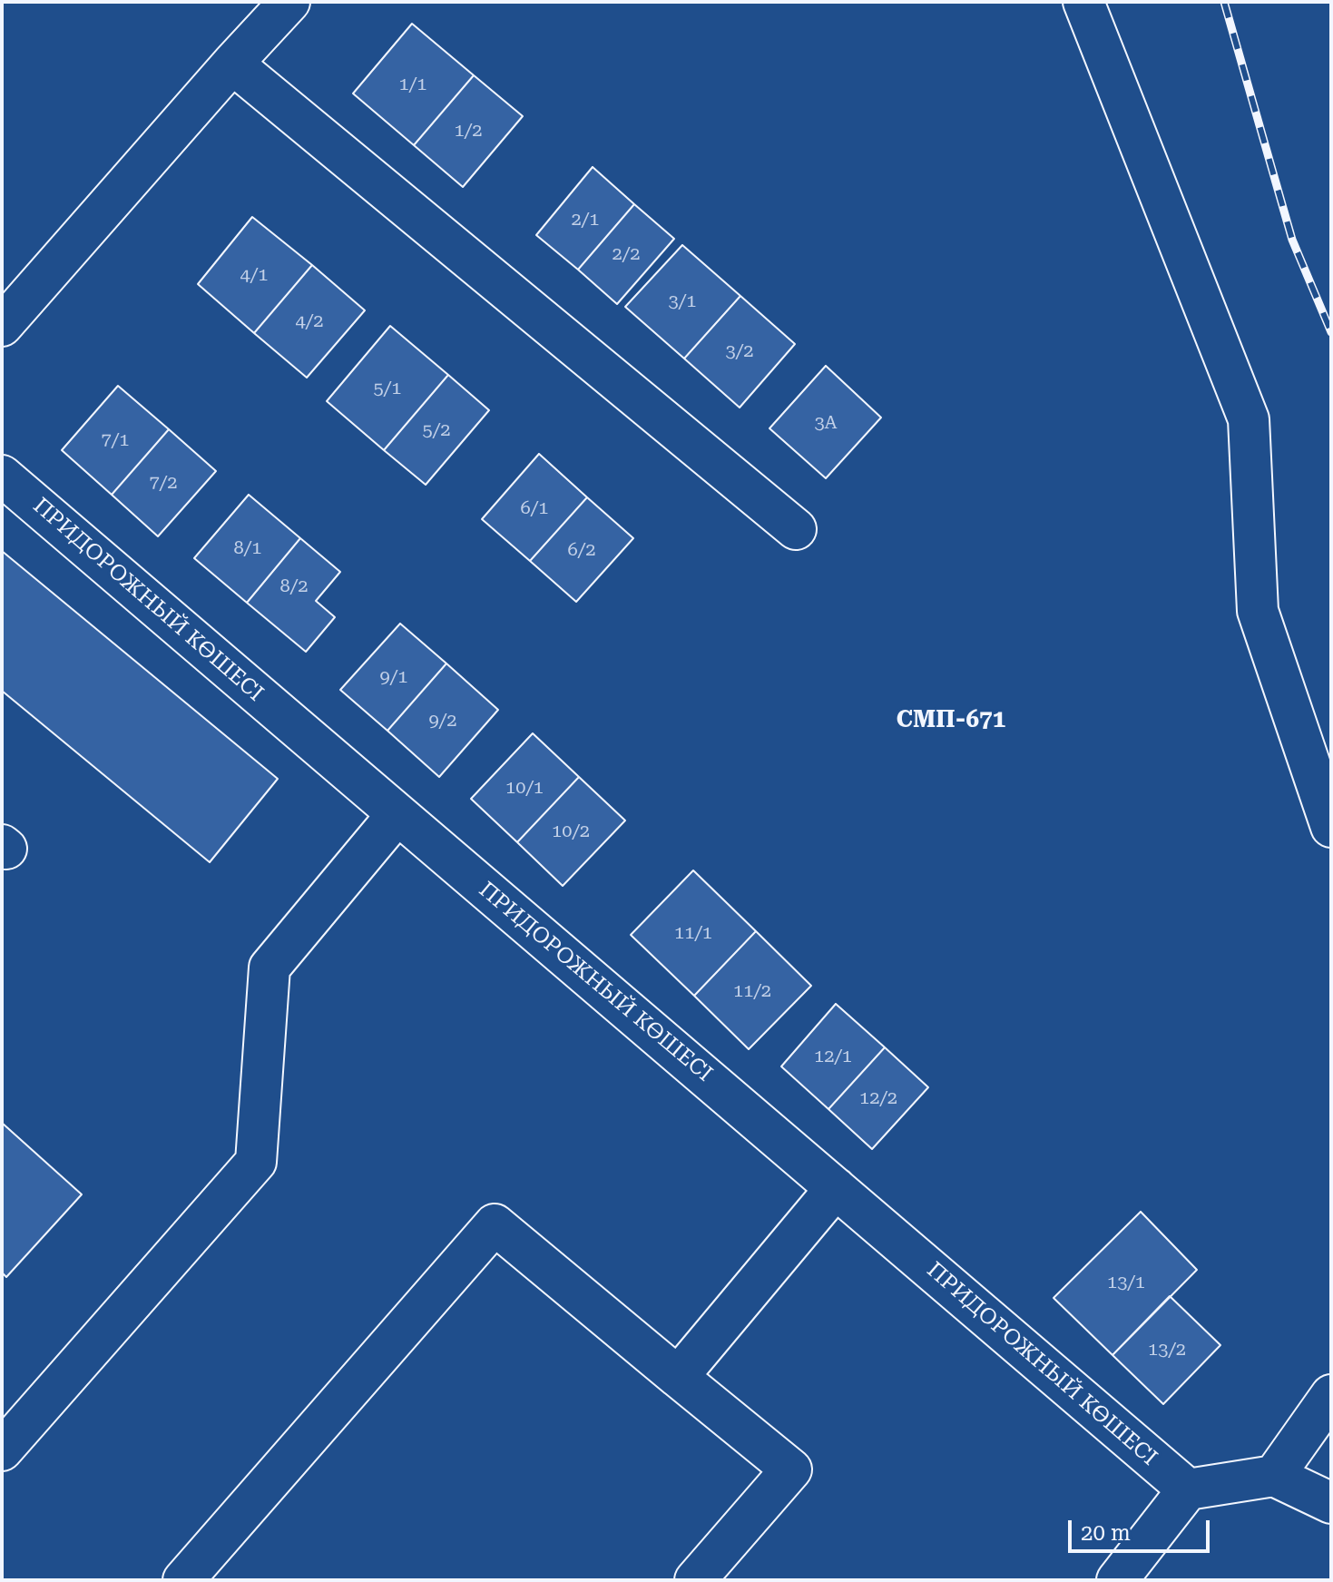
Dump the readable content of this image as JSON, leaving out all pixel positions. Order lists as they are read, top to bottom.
{
  "streets": {
    "street": ["ПРИДОРОЖНЫЙ КӨШЕСІ"]
  },
  "districts": ["СМП-671"],
  "house_numbers": [
    "1/1",
    "1/2",
    "2/1",
    "2/2",
    "4/1",
    "3/1",
    "4/2",
    "3/2",
    "5/1",
    "3А",
    "5/2",
    "7/1",
    "7/2",
    "6/1",
    "8/1",
    "6/2",
    "8/2",
    "9/1",
    "9/2",
    "10/1",
    "10/2",
    "11/1",
    "11/2",
    "12/1",
    "12/2",
    "13/1",
    "13/2"
  ],
  "scale_bar": "20 m"
}
